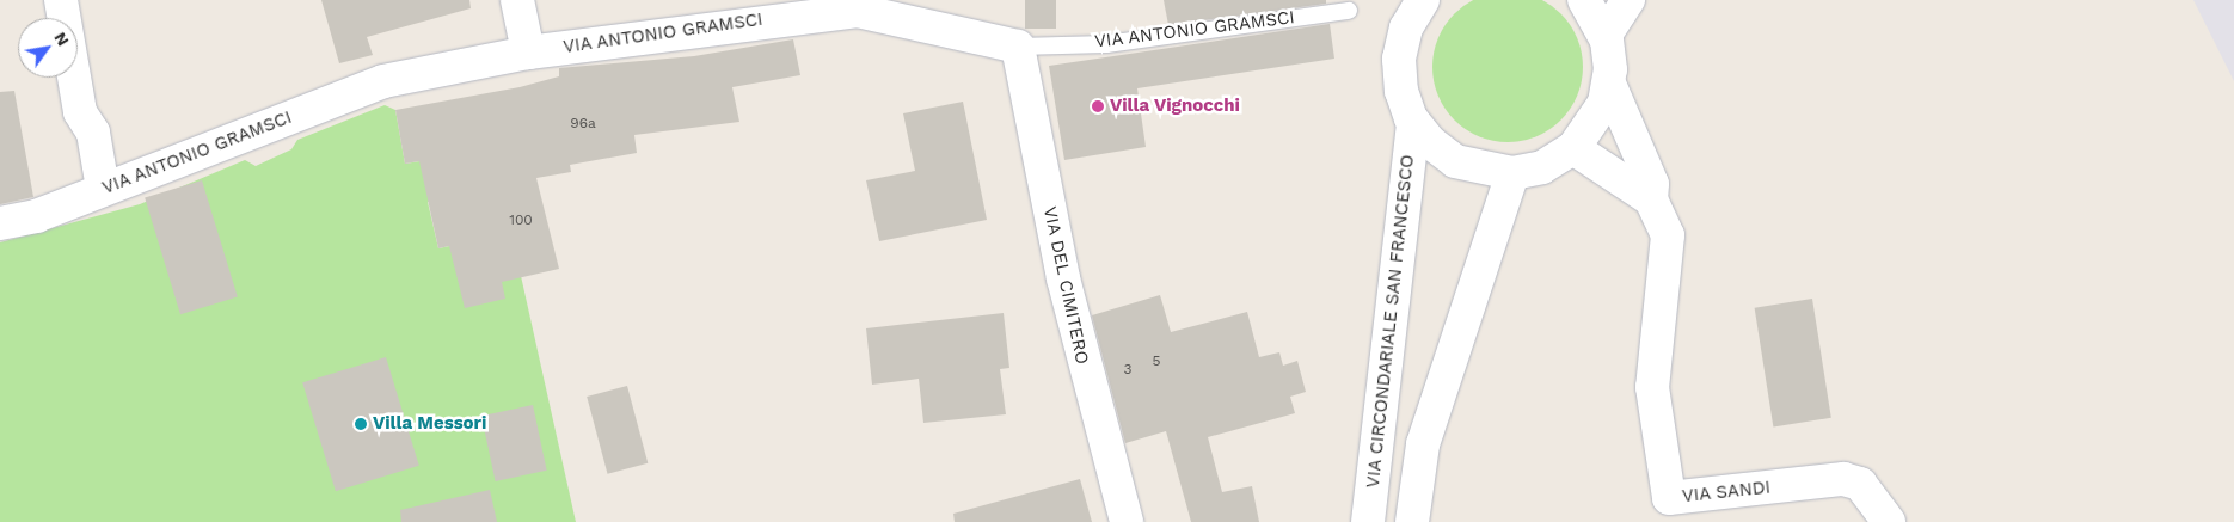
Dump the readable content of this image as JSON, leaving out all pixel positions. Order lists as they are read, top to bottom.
{
  "streets": {
    "street": [
      "VIA ANTONIO GRAMSCI",
      "VIA DEL CIMITERO",
      "VIA CIRCONDARIALE SAN FRANCESCO",
      "VIA SANDI"
    ]
  },
  "crossings": [
    ["VIA ANTONIO GRAMSCI", "VIA DEL CIMITERO"]
  ],
  "places": ["Villa Vignocchi", "Villa Messori"],
  "house_numbers": [
    "96a",
    "100",
    "5",
    "3"
  ],
  "north": "top right"
}
